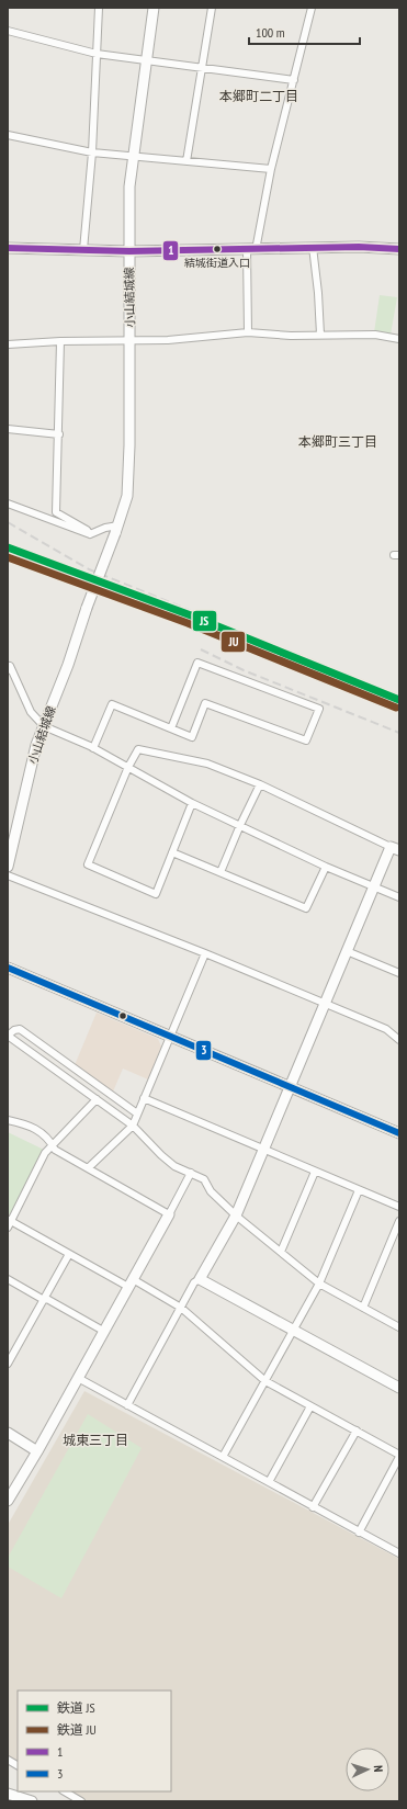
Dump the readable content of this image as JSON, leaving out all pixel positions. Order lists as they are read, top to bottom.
{
  "streets": {
    "main road": ["小山結城線"]
  },
  "districts": ["本郷町二丁目", "本郷町三丁目", "城東三丁目"],
  "places": ["結城街道入口"],
  "lines": [
    "transit line 1",
    "rail line JS",
    "rail line JU",
    "transit line 3"
  ],
  "legend": [
    "鉄道 JS",
    "鉄道 JU",
    "1",
    "3"
  ],
  "scale_bar": "100 m",
  "north": "right"
}
